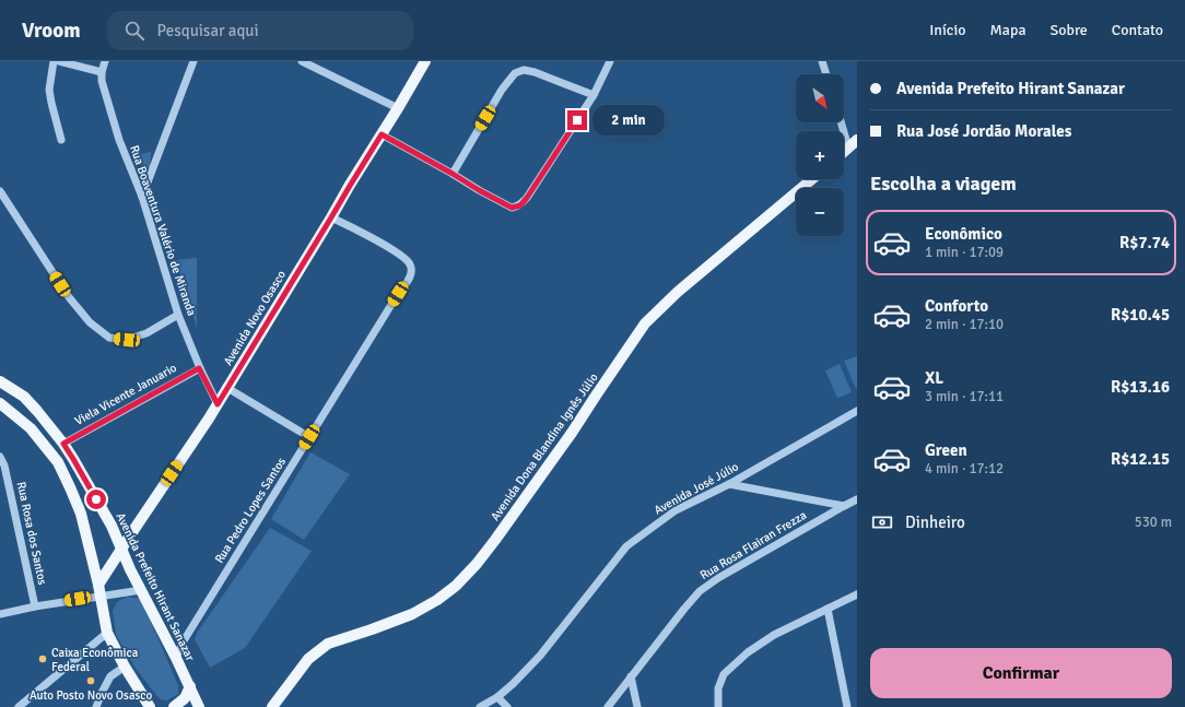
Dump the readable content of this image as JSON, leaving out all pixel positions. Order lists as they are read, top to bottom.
{
  "streets": {
    "main road": ["Avenida Novo Osasco", "Avenida Dona Blandina Ignês Júlio", "Avenida Prefeito Hirant Sanazar"],
    "street": [
      "Rua Boaventura Valério de Miranda",
      "Viela Vicente Januario",
      "Avenida José Júlio",
      "Rua Pedro Lopes Santos",
      "Rua Rosa dos Santos",
      "Rua Rosa Flairan Frezza"
    ]
  },
  "crossings": [
    ["Rua Boaventura Valério de Miranda", "Avenida Novo Osasco"],
    ["Rua Boaventura Valério de Miranda", "Viela Vicente Januario"],
    ["Avenida Novo Osasco", "Rua Pedro Lopes Santos"],
    ["Avenida Novo Osasco", "Avenida Prefeito Hirant Sanazar"],
    ["Viela Vicente Januario", "Avenida Prefeito Hirant Sanazar"],
    ["Rua Pedro Lopes Santos", "Avenida Prefeito Hirant Sanazar"]
  ],
  "places": ["Caixa Econômica Federal", "Auto Posto Novo Osasco"],
  "north": "bottom right",
  "page": {
    "header": "Vroom",
    "search": "Pesquisar aqui",
    "nav": [
      "Início",
      "Mapa",
      "Sobre",
      "Contato"
    ],
    "banner": ["Avenida Prefeito Hirant Sanazar", "Rua José Jordão Morales"],
    "map_buttons": ["+", "−"],
    "bubble": "2 min",
    "heading": "Escolha a viagem",
    "list": [
      {
        "name": "Econômico",
        "note": "1 min · 17:09",
        "value": "R$7.74"
      },
      {
        "name": "Conforto",
        "note": "2 min · 17:10",
        "value": "R$10.45"
      },
      {
        "name": "XL",
        "note": "3 min · 17:11",
        "value": "R$13.16"
      },
      {
        "name": "Green",
        "note": "4 min · 17:12",
        "value": "R$12.15"
      }
    ],
    "pay": ["Dinheiro", "530 m"],
    "buttons": "Confirmar"
  }
}
